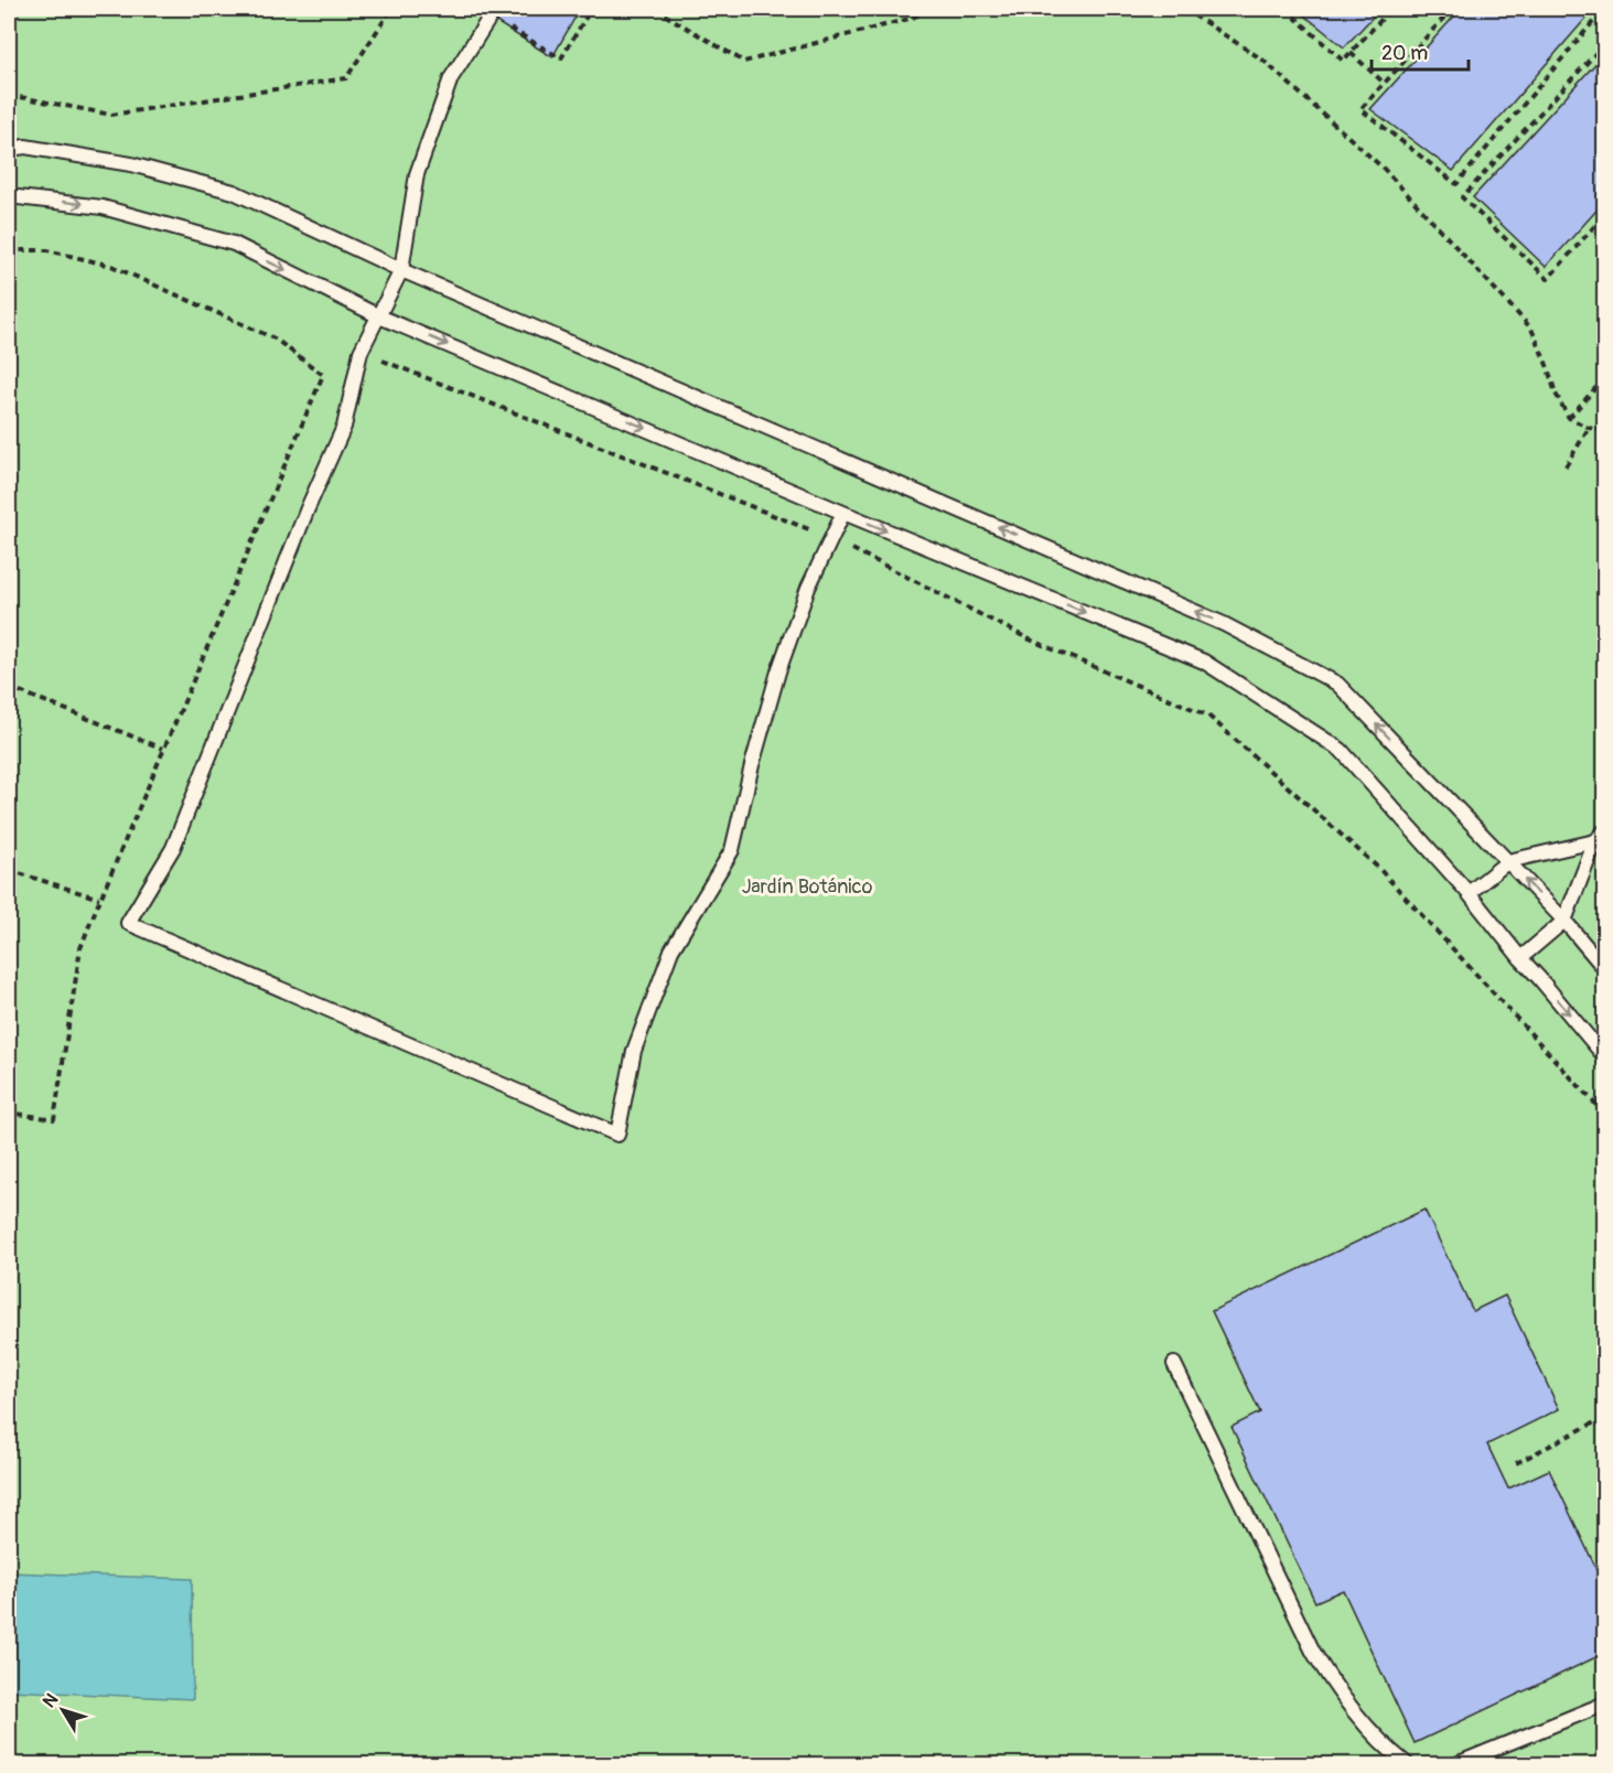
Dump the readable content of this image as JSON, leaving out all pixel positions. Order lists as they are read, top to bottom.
{
  "parks": ["Jardín Botánico"],
  "scale_bar": "20 m",
  "north": "top left"
}
